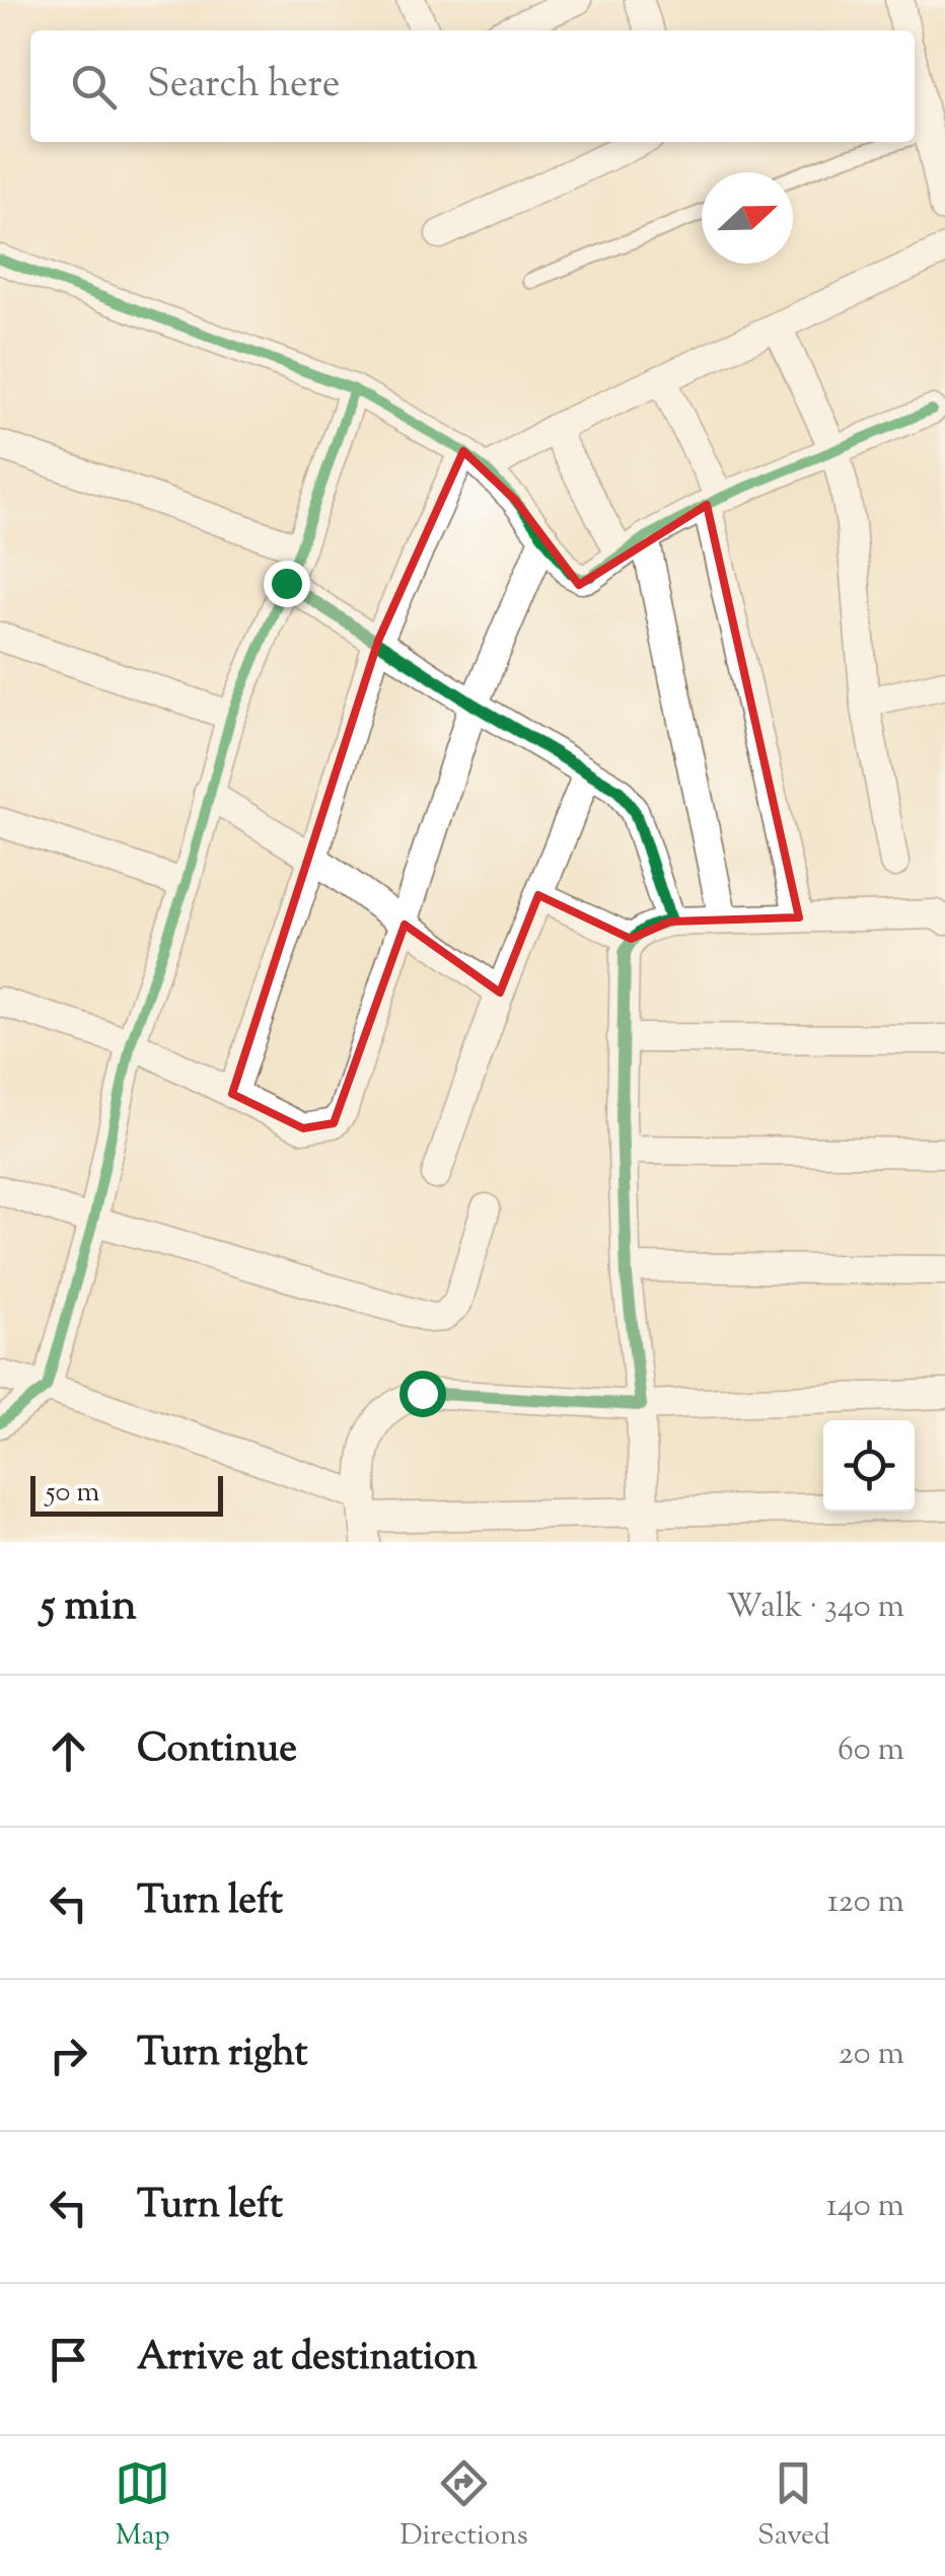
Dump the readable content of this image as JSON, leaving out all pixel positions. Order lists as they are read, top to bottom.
{
  "scale_bar": "50 m",
  "north": "right",
  "page": {
    "search": "Search here",
    "scale": "50 m",
    "heading": ["5 min", "Walk · 340 m"],
    "list": [
      ["Continue", "60 m"],
      ["Turn left", "120 m"],
      ["Turn right", "20 m"],
      ["Turn left", "140 m"],
      "Arrive at destination"
    ],
    "nav": ["Map", "Directions", "Saved"]
  }
}
